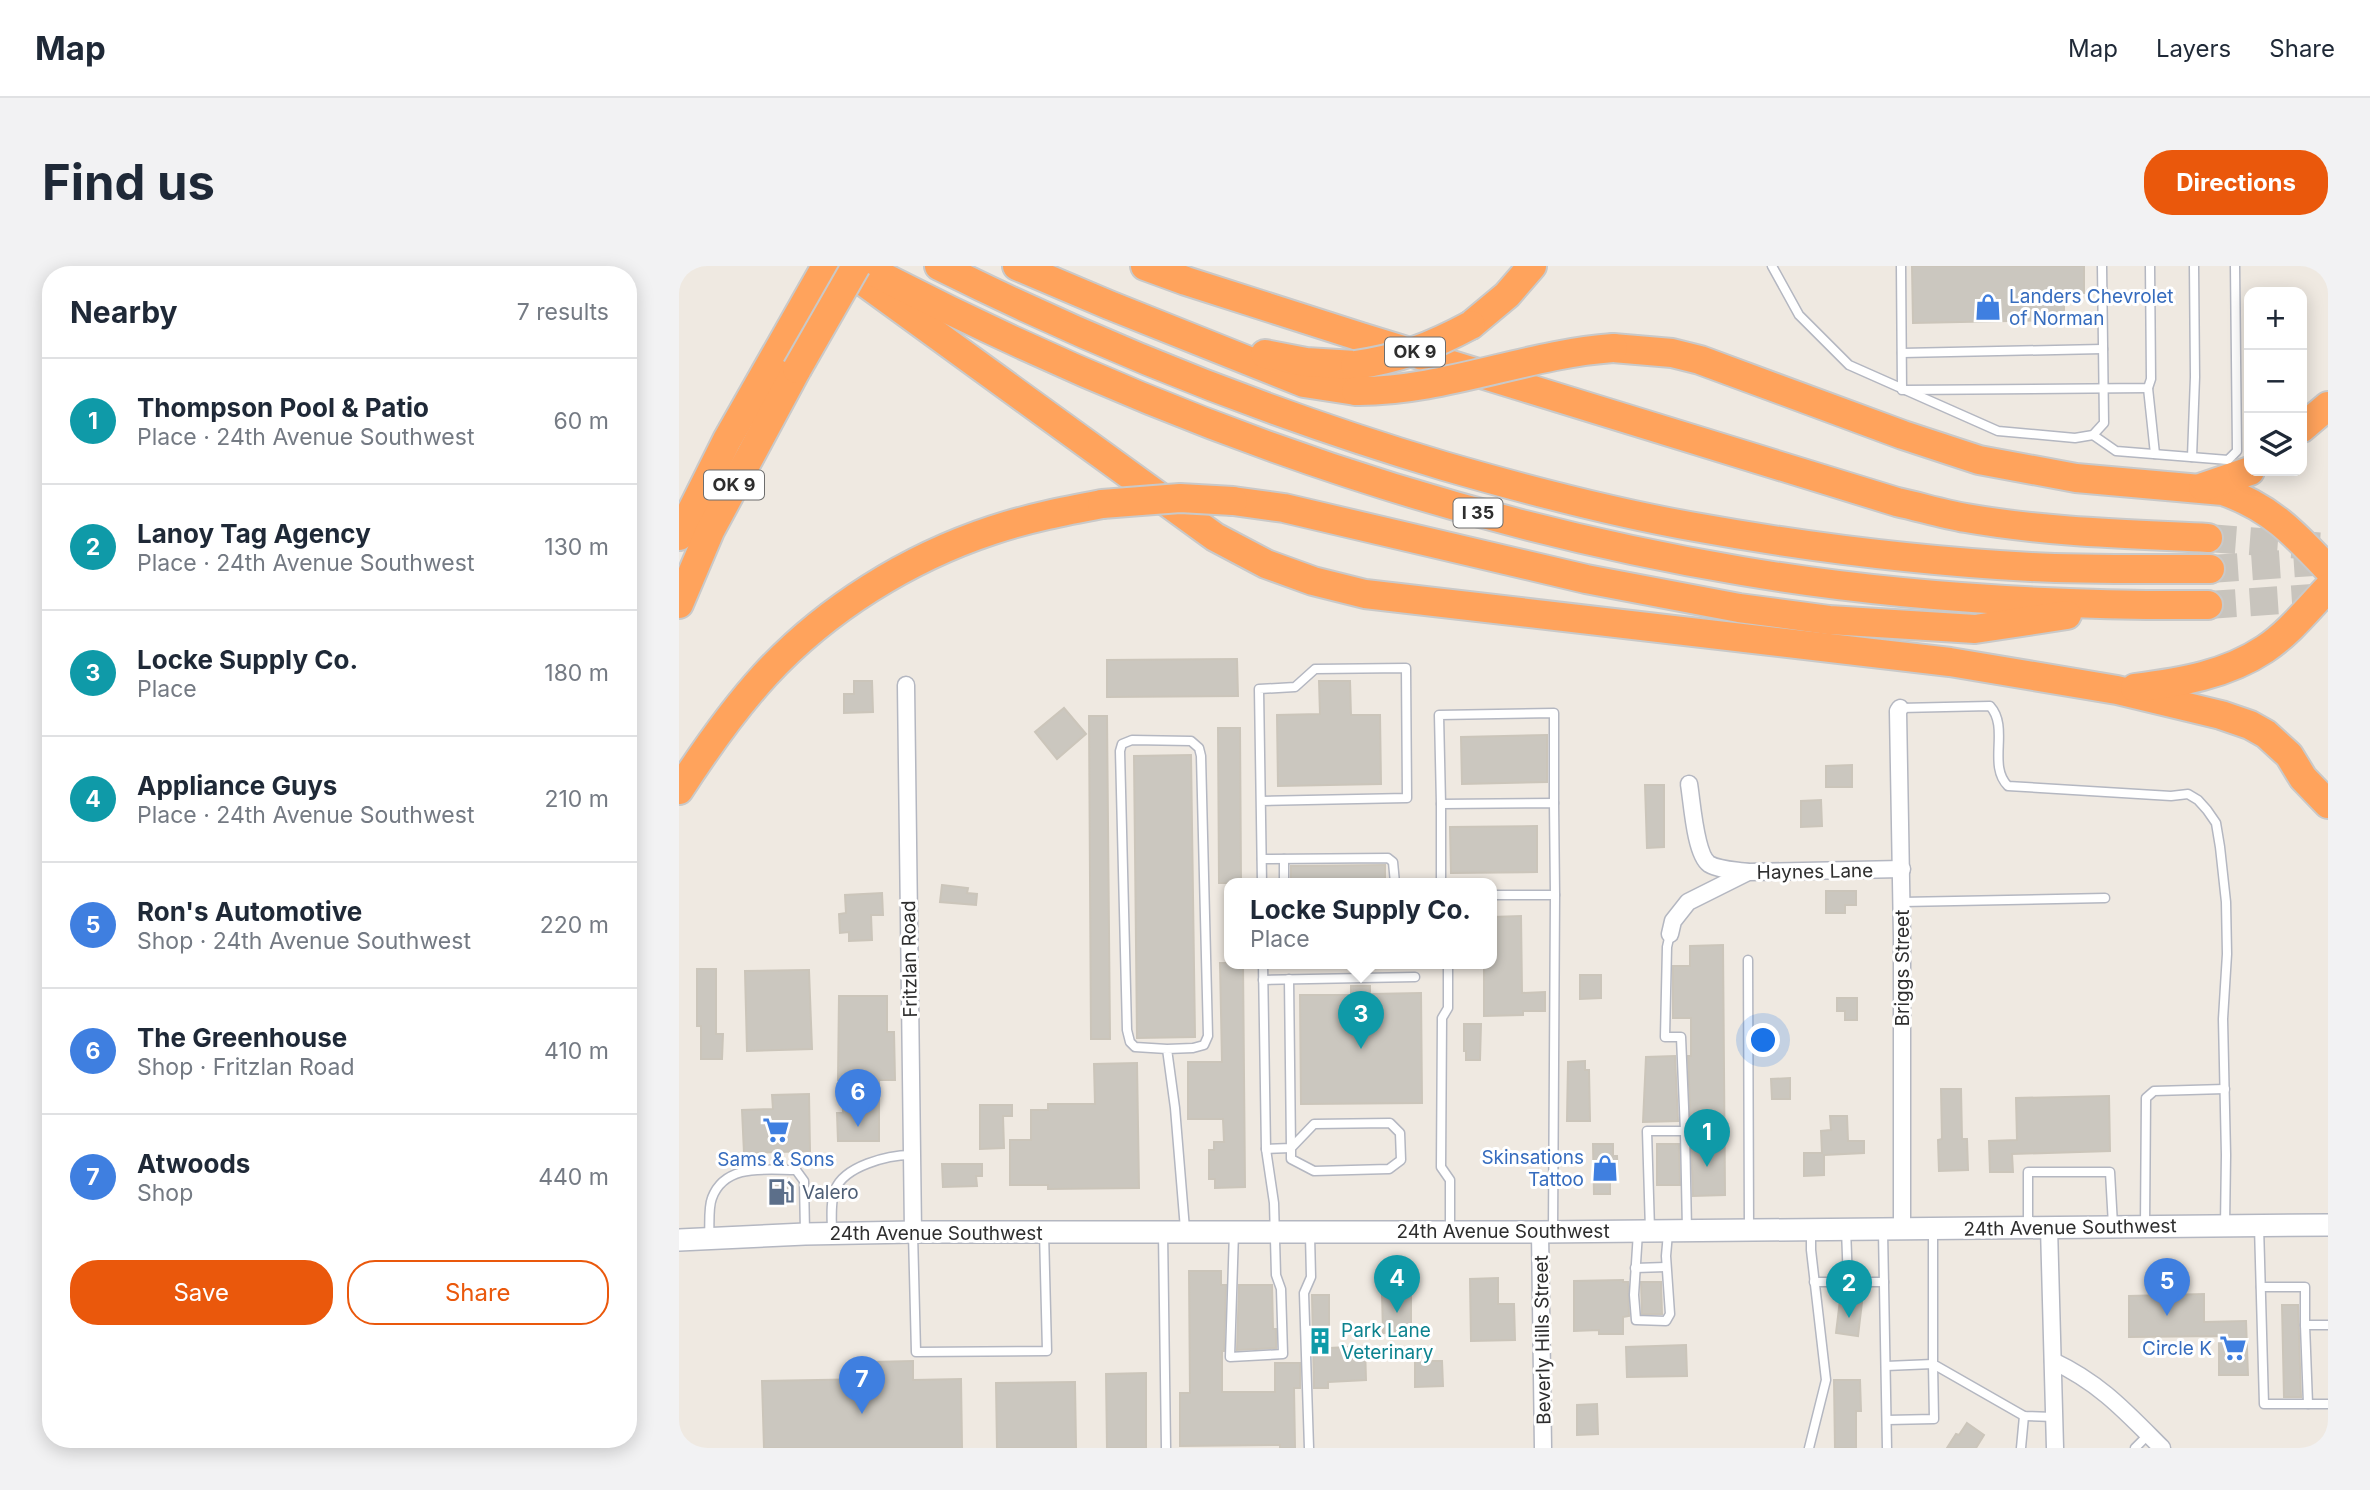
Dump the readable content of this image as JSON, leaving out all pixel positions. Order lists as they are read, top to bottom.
{
  "streets": {
    "highway": ["OK 9", "I 35"],
    "main road": ["24th Avenue Southwest"],
    "street": [
      "Haynes Lane",
      "Fritzlan Road",
      "Briggs Street",
      "Beverly Hills Street"
    ]
  },
  "crossings": [
    ["Haynes Lane", "Briggs Street"],
    ["Fritzlan Road", "24th Avenue Southwest"],
    ["Briggs Street", "24th Avenue Southwest"],
    ["24th Avenue Southwest", "Beverly Hills Street"]
  ],
  "places": {
    "shop": ["Landers Chevrolet of Norman", "Skinsations Tattoo"],
    "supermarket": ["Sams & Sons", "Circle K"],
    "fuel station": ["Valero"],
    "building": ["Park Lane Veterinary"]
  },
  "page": {
    "header": "Map",
    "nav": ["Map", "Layers", "Share"],
    "buttons": [
      "Directions",
      ["Save", "Share"]
    ],
    "title": "Find us",
    "heading": ["Nearby", "7 results"],
    "map_buttons": ["+", "−"],
    "list": [
      {
        "mark": "1",
        "name": "Thompson Pool & Patio",
        "note": "Place · 24th Avenue Southwest",
        "value": "60 m"
      },
      {
        "mark": "2",
        "name": "Lanoy Tag Agency",
        "note": "Place · 24th Avenue Southwest",
        "value": "130 m"
      },
      {
        "mark": "3",
        "name": "Locke Supply Co.",
        "note": "Place",
        "value": "180 m"
      },
      {
        "mark": "4",
        "name": "Appliance Guys",
        "note": "Place · 24th Avenue Southwest",
        "value": "210 m"
      },
      {
        "mark": "5",
        "name": "Ron's Automotive",
        "note": "Shop · 24th Avenue Southwest",
        "value": "220 m"
      },
      {
        "mark": "6",
        "name": "The Greenhouse",
        "note": "Shop · Fritzlan Road",
        "value": "410 m"
      },
      {
        "mark": "7",
        "name": "Atwoods",
        "note": "Shop",
        "value": "440 m"
      }
    ],
    "popup": ["Locke Supply Co.", "Place"],
    "pins": [
      "3",
      "6",
      "1",
      "4",
      "5",
      "2",
      "7"
    ]
  }
}
